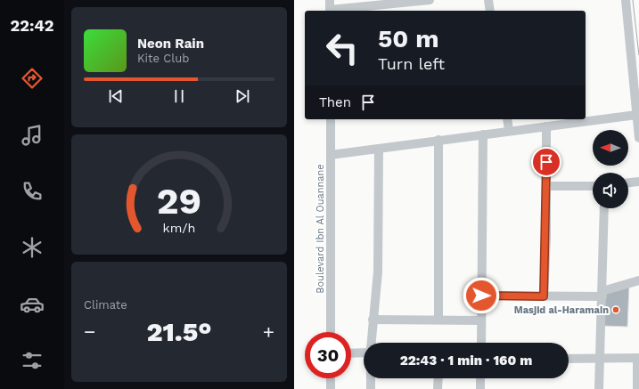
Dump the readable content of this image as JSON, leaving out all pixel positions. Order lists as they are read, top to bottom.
{
  "streets": {
    "street": ["Boulevard Ibn Al Ouannane"]
  },
  "places": ["Masjid al-Haramain"],
  "north": "left",
  "page": {
    "tabs": "22:42",
    "turn": ["50 m", "Turn left"],
    "song": ["Neon Rain", "Kite Club"],
    "then": "Then",
    "tile": "Climate",
    "heat": ["−", "21.5°", "+"],
    "limit": "30",
    "trip": "22:43 · 1 min · 160 m",
    "gauge": ["29", "km/h"]
  }
}
